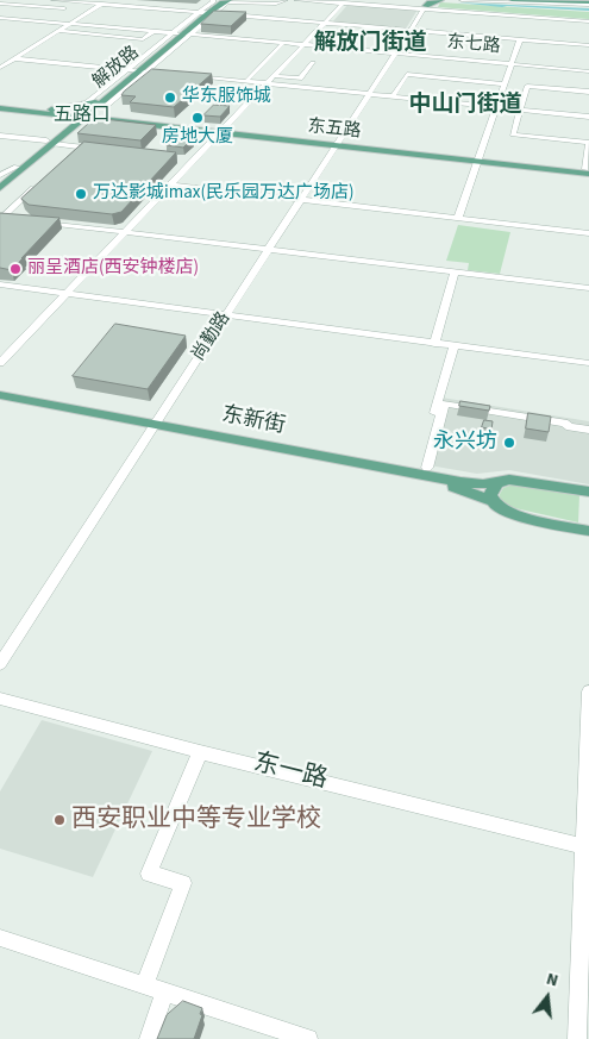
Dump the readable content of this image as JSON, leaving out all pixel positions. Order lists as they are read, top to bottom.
{
  "streets": {
    "main road": ["解放路", "东五路", "东新街"],
    "street": ["东七路", "尚勤路", "东一路"]
  },
  "crossings": [
    ["东七路", "解放路"],
    ["东七路", "尚勤路"],
    ["解放路", "东五路"],
    ["东五路", "尚勤路"],
    ["尚勤路", "东新街"]
  ],
  "districts": ["解放门街道", "中山门街道", "五路口"],
  "places": [
    "华东服饰城",
    "房地大厦",
    "万达影城imax(民乐园万达广场店)",
    "丽呈酒店(西安钟楼店)",
    "永兴坊",
    "西安职业中等专业学校"
  ],
  "north": "top"
}
